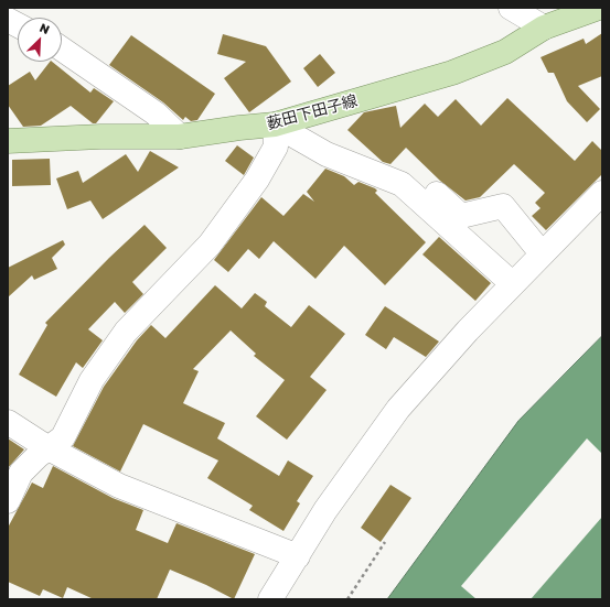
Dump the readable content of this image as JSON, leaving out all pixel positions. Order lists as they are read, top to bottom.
{
  "streets": {
    "main road": ["薮田下田子線"]
  },
  "north": "top right"
}
